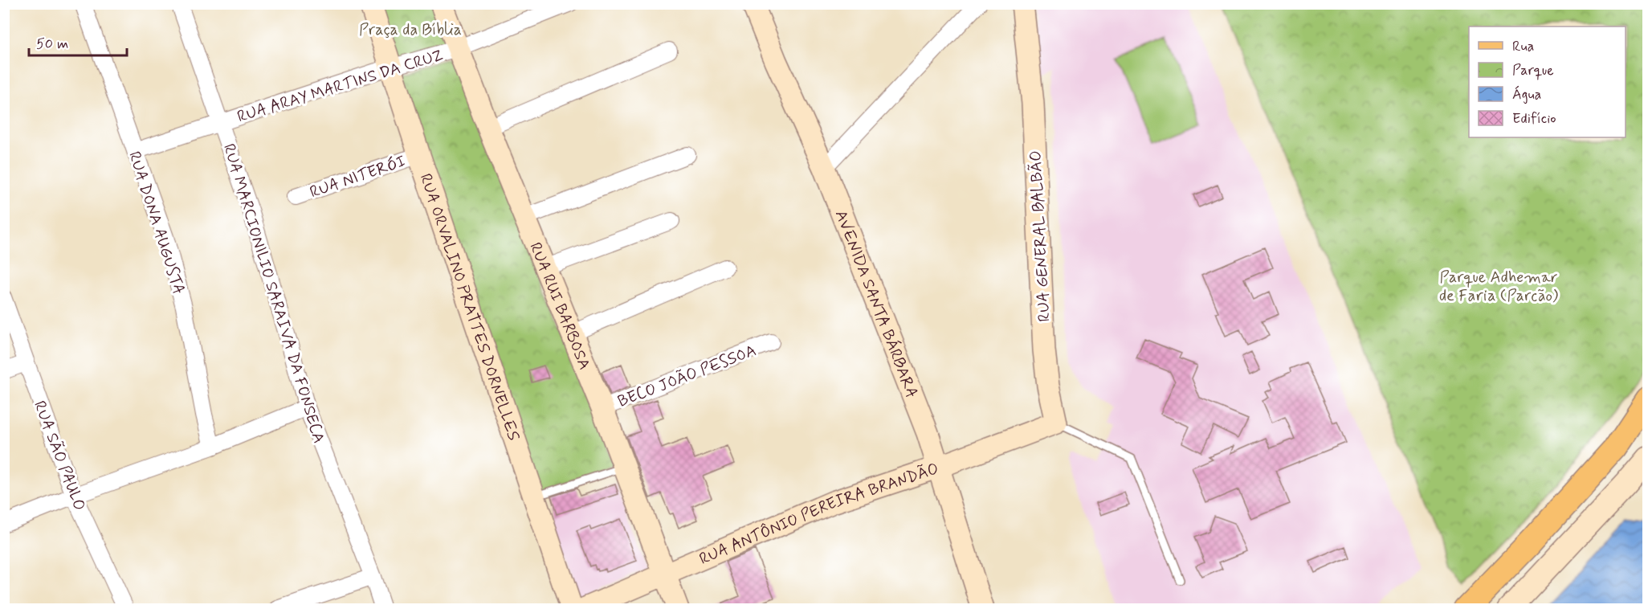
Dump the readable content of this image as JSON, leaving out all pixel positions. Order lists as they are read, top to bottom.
{
  "streets": {
    "street": [
      "RUA ARAY MARTINS DA CRUZ",
      "RUA NITERÓI",
      "RUA DONA AUGUSTA",
      "RUA GENERAL BALBÃO",
      "RUA MARCIONILIO SARAIVA DA FONSECA",
      "AVENIDA SANTA BÁRBARA",
      "RUA RUI BARBOSA",
      "RUA ORVALINO PRATTES DORNELLES",
      "BECO JOÃO PESSOA",
      "RUA SÃO PAULO",
      "RUA ANTÔNIO PEREIRA BRANDÃO"
    ]
  },
  "crossings": [
    ["RUA ARAY MARTINS DA CRUZ", "RUA DONA AUGUSTA"],
    ["RUA ARAY MARTINS DA CRUZ", "RUA MARCIONILIO SARAIVA DA FONSECA"],
    ["RUA ARAY MARTINS DA CRUZ", "RUA RUI BARBOSA"],
    ["RUA ARAY MARTINS DA CRUZ", "RUA ORVALINO PRATTES DORNELLES"],
    ["RUA NITERÓI", "RUA ORVALINO PRATTES DORNELLES"],
    ["RUA GENERAL BALBÃO", "RUA ANTÔNIO PEREIRA BRANDÃO"],
    ["AVENIDA SANTA BÁRBARA", "RUA ANTÔNIO PEREIRA BRANDÃO"],
    ["RUA RUI BARBOSA", "BECO JOÃO PESSOA"],
    ["RUA RUI BARBOSA", "RUA ANTÔNIO PEREIRA BRANDÃO"]
  ],
  "parks": ["Praça da Bíblia", "Parque Adhemar de Faria (Parcão)"],
  "legend": [
    "Rua",
    "Parque",
    "Água",
    "Edifício"
  ],
  "scale_bar": "50 m"
}
